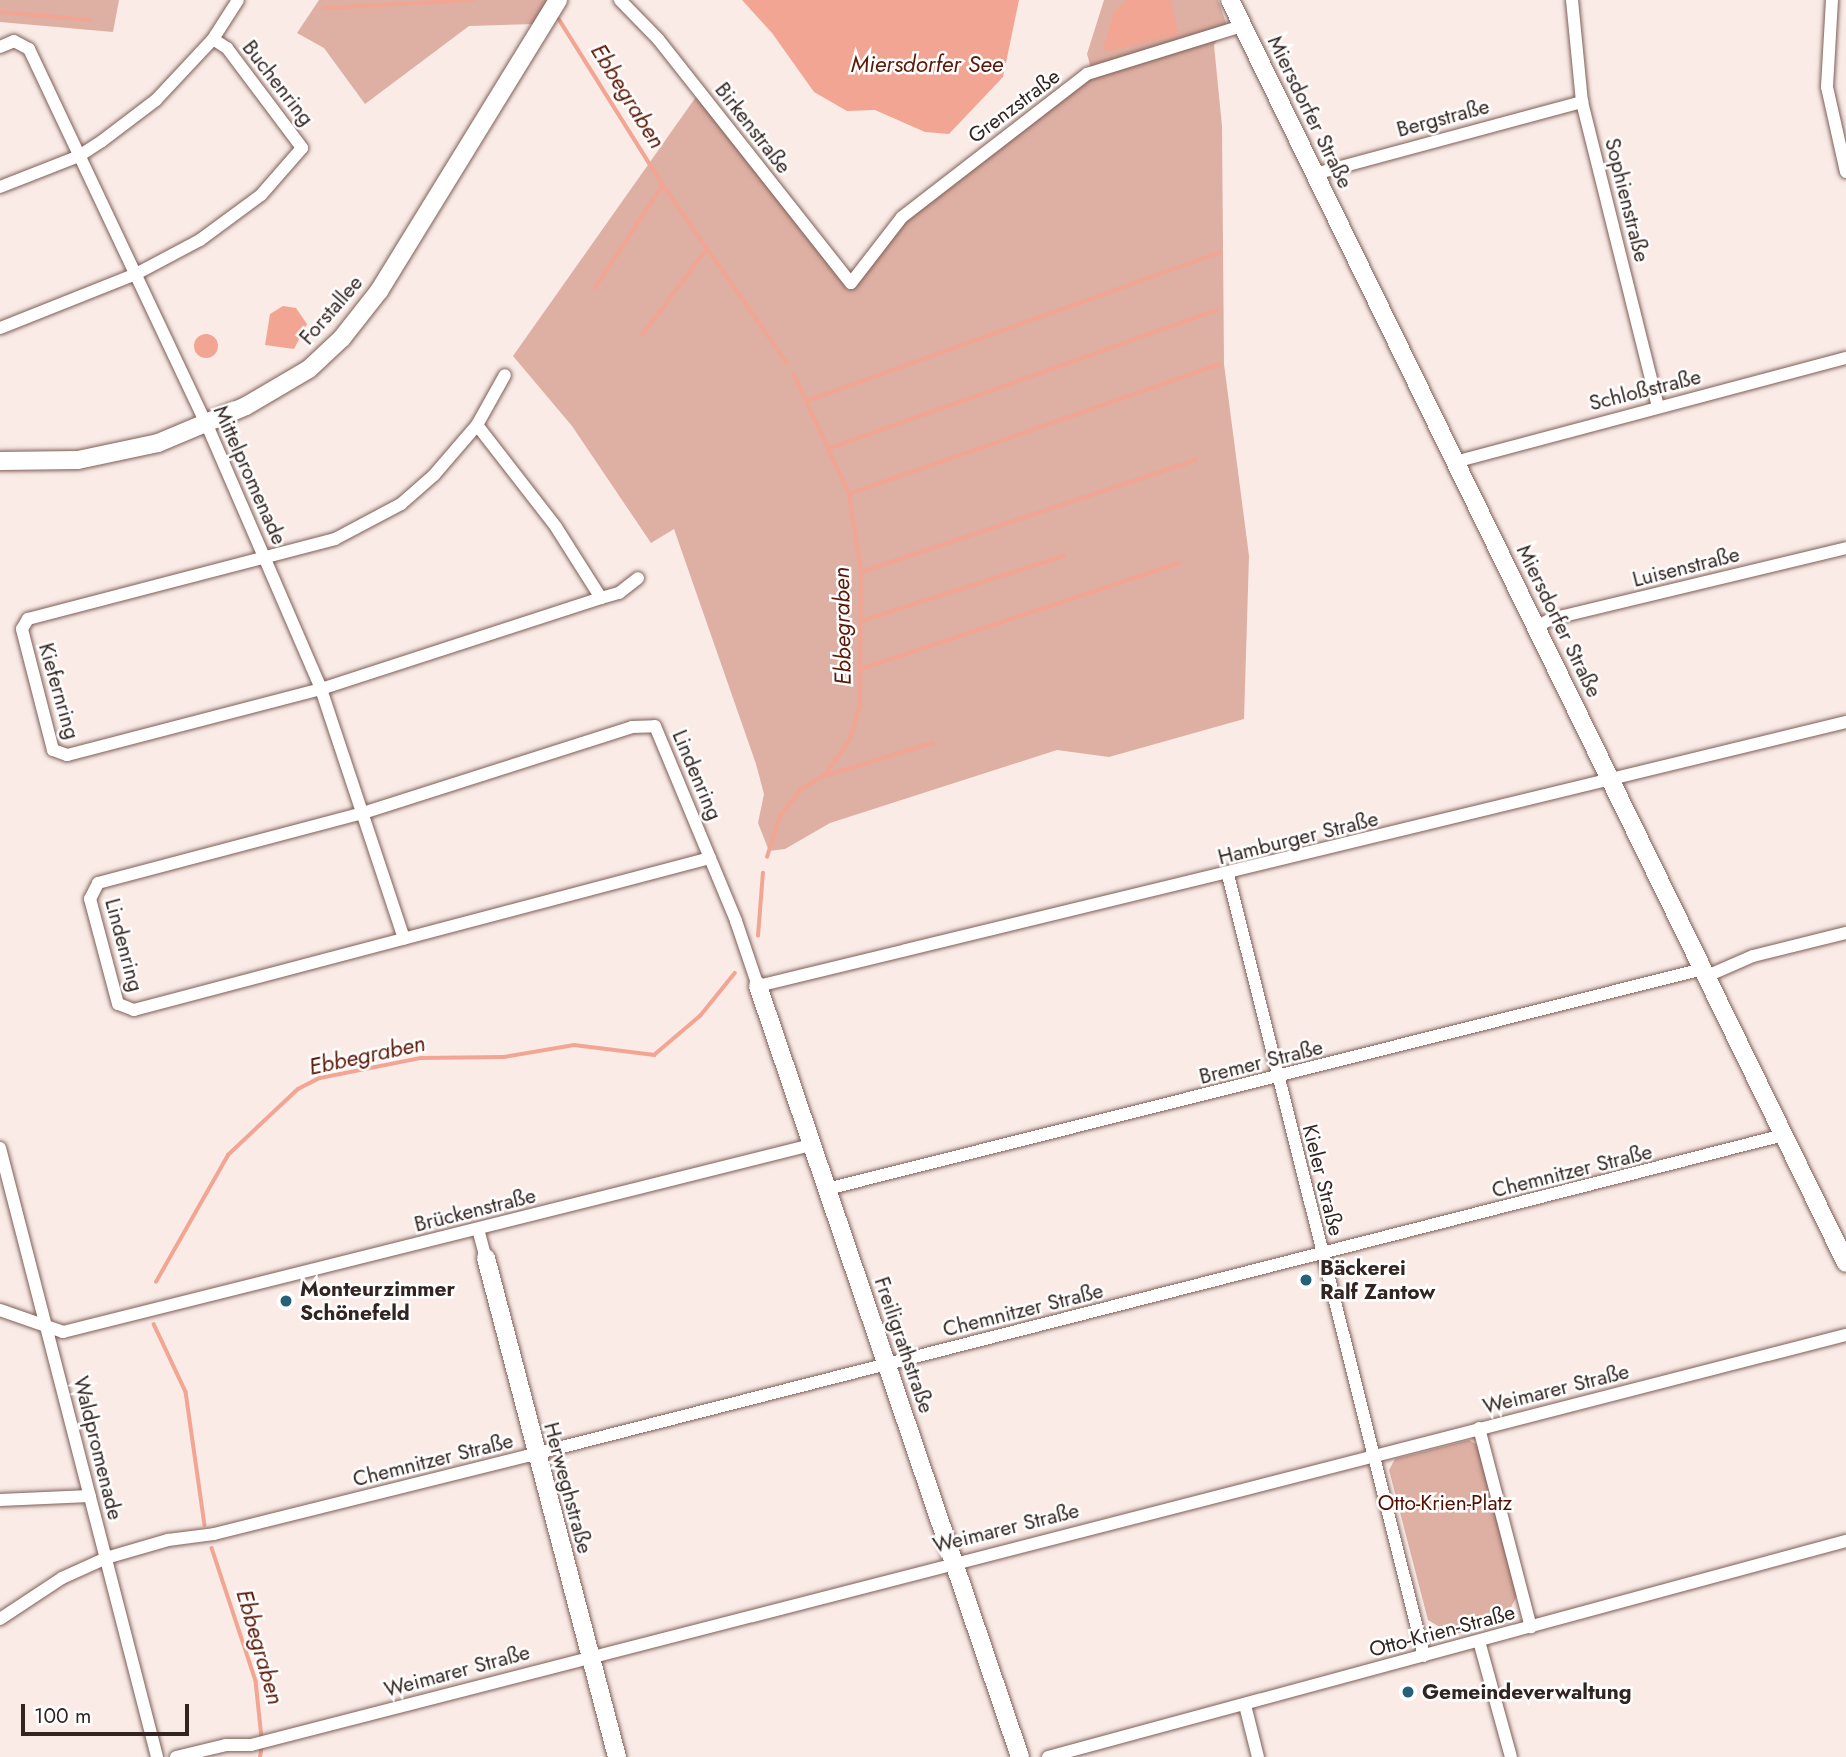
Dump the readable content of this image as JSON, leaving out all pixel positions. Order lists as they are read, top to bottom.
{
  "streets": {
    "street": [
      "Buchenring",
      "Grenzstraße",
      "Miersdorfer Straße",
      "Bergstraße",
      "Birkenstraße",
      "Sophienstraße",
      "Forstallee",
      "Schloßstraße",
      "Mittelpromenade",
      "Luisenstraße",
      "Kiefernring",
      "Lindenring",
      "Hamburger Straße",
      "Bremer Straße",
      "Chemnitzer Straße",
      "Kieler Straße",
      "Brückenstraße",
      "Freiligrathstraße",
      "Weimarer Straße",
      "Waldpromenade",
      "Herweghstraße",
      "Otto-Krien-Straße"
    ]
  },
  "crossings": [
    ["Buchenring", "Mittelpromenade"],
    ["Grenzstraße", "Miersdorfer Straße"],
    ["Grenzstraße", "Birkenstraße"],
    ["Miersdorfer Straße", "Bergstraße"],
    ["Miersdorfer Straße", "Schloßstraße"],
    ["Miersdorfer Straße", "Luisenstraße"],
    ["Miersdorfer Straße", "Hamburger Straße"],
    ["Miersdorfer Straße", "Bremer Straße"],
    ["Miersdorfer Straße", "Chemnitzer Straße"],
    ["Bergstraße", "Sophienstraße"],
    ["Sophienstraße", "Schloßstraße"],
    ["Forstallee", "Mittelpromenade"],
    ["Mittelpromenade", "Kiefernring"],
    ["Mittelpromenade", "Lindenring"],
    ["Lindenring", "Freiligrathstraße"],
    ["Hamburger Straße", "Kieler Straße"],
    ["Hamburger Straße", "Freiligrathstraße"],
    ["Bremer Straße", "Kieler Straße"],
    ["Bremer Straße", "Freiligrathstraße"],
    ["Chemnitzer Straße", "Kieler Straße"],
    ["Chemnitzer Straße", "Freiligrathstraße"],
    ["Chemnitzer Straße", "Waldpromenade"],
    ["Chemnitzer Straße", "Herweghstraße"],
    ["Kieler Straße", "Weimarer Straße"],
    ["Kieler Straße", "Otto-Krien-Straße"],
    ["Brückenstraße", "Freiligrathstraße"],
    ["Brückenstraße", "Waldpromenade"],
    ["Brückenstraße", "Herweghstraße"],
    ["Freiligrathstraße", "Weimarer Straße"],
    ["Weimarer Straße", "Herweghstraße"]
  ],
  "water": ["Miersdorfer See", "Ebbegraben"],
  "parks": ["Otto-Krien-Platz"],
  "places": ["Bäckerei Ralf Zantow", "Monteurzimmer Schönefeld", "Gemeindeverwaltung"],
  "scale_bar": "100 m"
}
